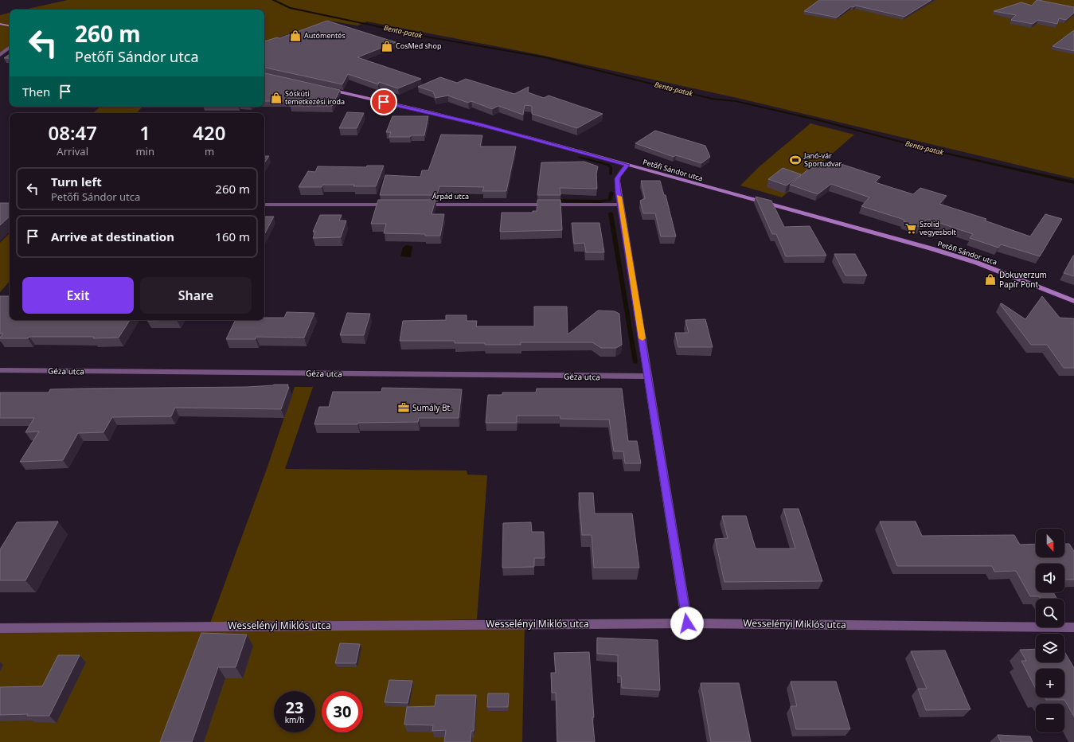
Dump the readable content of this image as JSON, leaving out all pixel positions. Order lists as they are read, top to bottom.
{
  "streets": {
    "main road": ["Petőfi Sándor utca"],
    "street": ["Árpád utca", "Géza utca", "Wesselényi Miklós utca"]
  },
  "water": ["Benta-patak"],
  "places": {
    "shop": [
      "Autómentés",
      "CosMed shop",
      "Sóskúti temetkezési iroda",
      "Dokuverzum Papír Pont"
    ],
    "sports": ["Janó-vár Sportudvar"],
    "supermarket": ["Szolid vegyesbolt"],
    "office": ["Sumály Bt."]
  },
  "north": "bottom",
  "page": {
    "turn": ["260 m", "Petőfi Sándor utca"],
    "then": "Then",
    "eta": [
      "08:47",
      "Arrival",
      "1",
      "min",
      "420",
      "m"
    ],
    "list": [
      {
        "name": "Turn left",
        "note": "Petőfi Sándor utca",
        "value": "260 m"
      },
      {
        "name": "Arrive at destination",
        "value": "160 m"
      }
    ],
    "buttons": ["Exit", "Share"],
    "map_buttons": ["+", "−"],
    "speed": "23 km/h",
    "limit": "30"
  }
}
